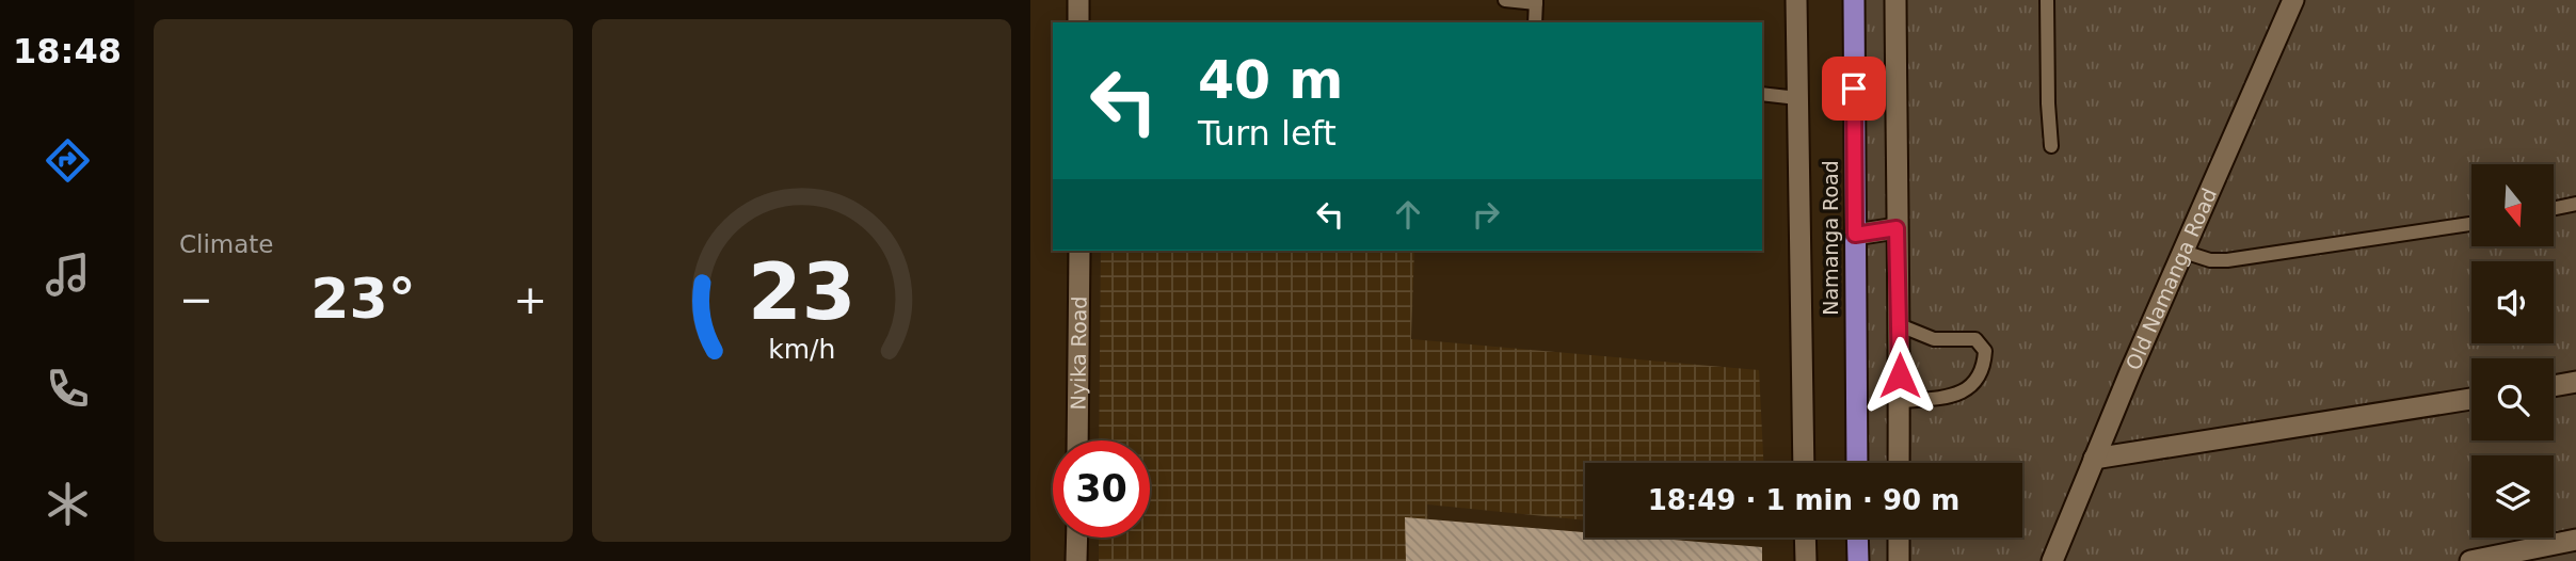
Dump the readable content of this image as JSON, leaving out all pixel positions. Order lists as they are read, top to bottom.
{
  "streets": {
    "highway": ["Namanga Road"],
    "street": ["Old Namanga Road", "Nyika Road"]
  },
  "north": "bottom",
  "page": {
    "tabs": "18:48",
    "tile": "Climate",
    "turn": ["40 m", "Turn left"],
    "heat": ["−", "23°", "+"],
    "limit": "30",
    "trip": "18:49 · 1 min · 90 m",
    "gauge": ["23", "km/h"]
  }
}
